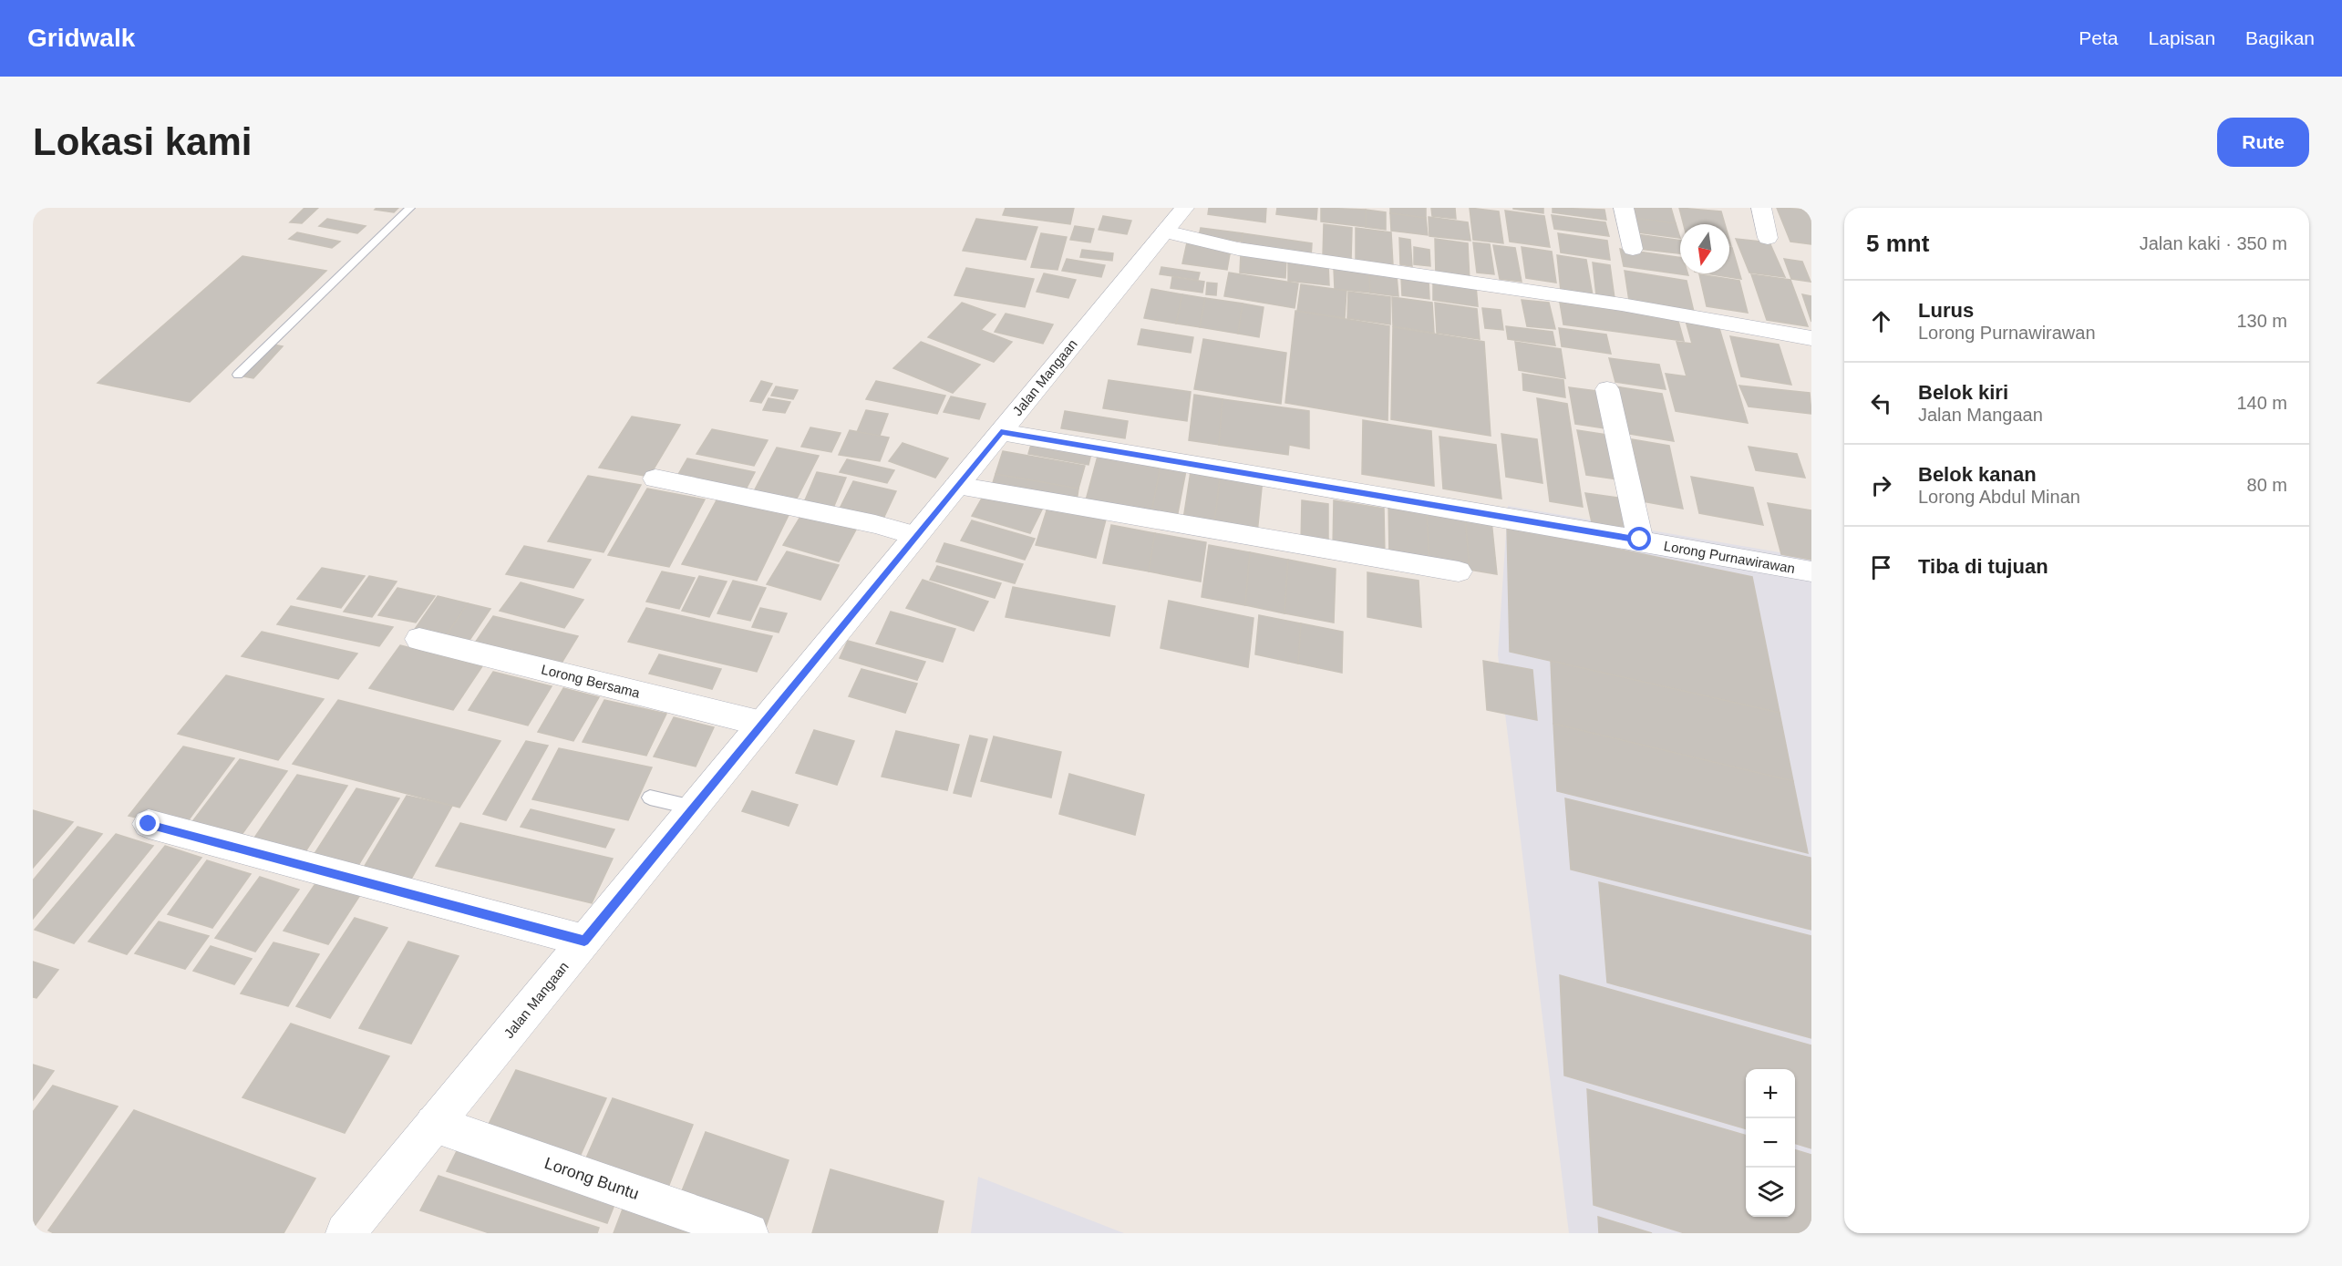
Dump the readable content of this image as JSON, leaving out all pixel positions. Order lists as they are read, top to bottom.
{
  "streets": {
    "street": [
      "Jalan Mangaan",
      "Lorong Purnawirawan",
      "Lorong Bersama",
      "Lorong Buntu"
    ]
  },
  "crossings": [
    ["Jalan Mangaan", "Lorong Purnawirawan"],
    ["Jalan Mangaan", "Lorong Bersama"],
    ["Jalan Mangaan", "Lorong Buntu"]
  ],
  "north": "bottom",
  "page": {
    "header": "Gridwalk",
    "nav": ["Peta", "Lapisan", "Bagikan"],
    "buttons": "Rute",
    "title": "Lokasi kami",
    "heading": ["5 mnt", "Jalan kaki · 350 m"],
    "list": [
      ["Lurus", "Lorong Purnawirawan", "130 m"],
      ["Belok kiri", "Jalan Mangaan", "140 m"],
      ["Belok kanan", "Lorong Abdul Minan", "80 m"],
      "Tiba di tujuan"
    ],
    "map_buttons": ["+", "−"]
  }
}
